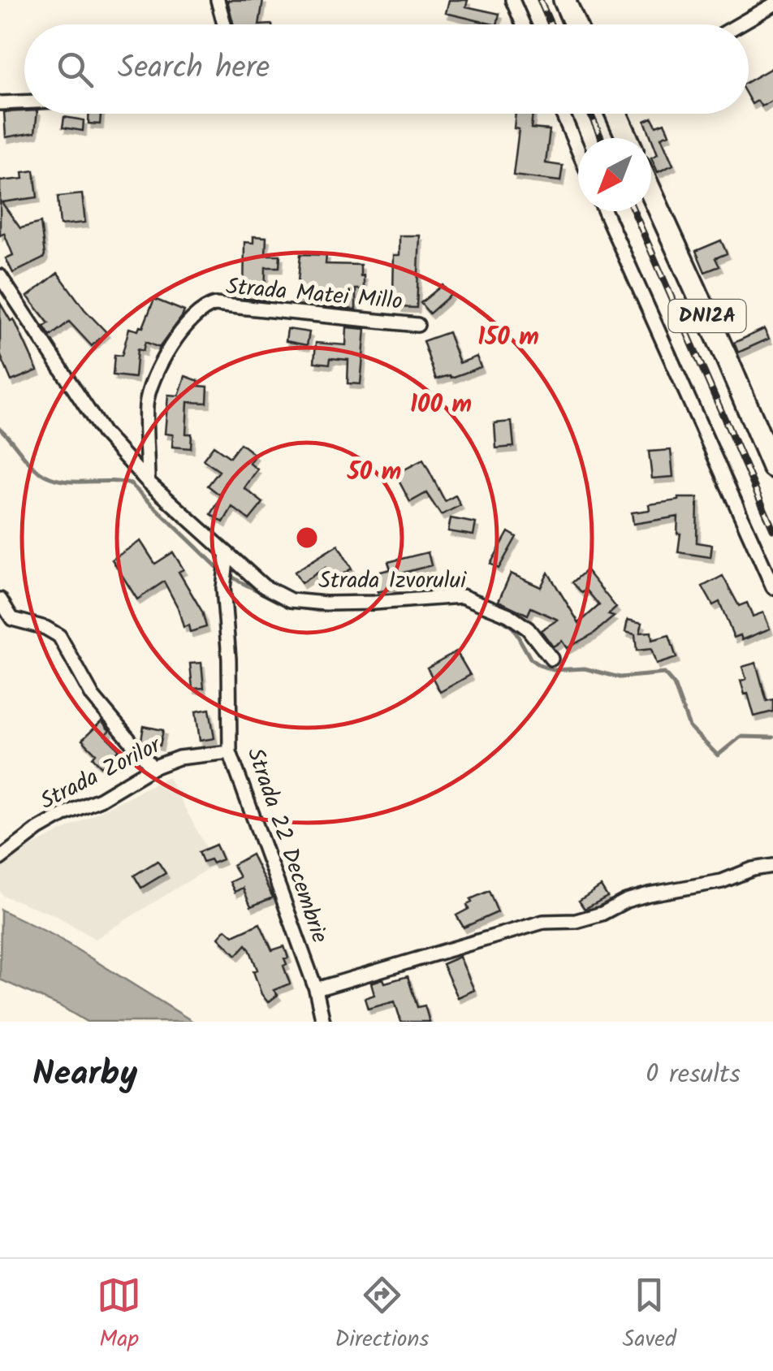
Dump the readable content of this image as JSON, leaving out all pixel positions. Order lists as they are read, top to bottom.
{
  "streets": {
    "main road": ["DN12A"],
    "street": [
      "Strada Matei Millo",
      "Strada Izvorului",
      "Strada Zorilor",
      "Strada 22 Decembrie"
    ]
  },
  "crossings": [
    ["Strada Izvorului", "Strada 22 Decembrie"],
    ["Strada Zorilor", "Strada 22 Decembrie"]
  ],
  "north": "bottom left",
  "page": {
    "search": "Search here",
    "heading": ["Nearby", "0 results"],
    "nav": ["Map", "Directions", "Saved"]
  },
  "rings": ["150 m", "100 m", "50 m"]
}
